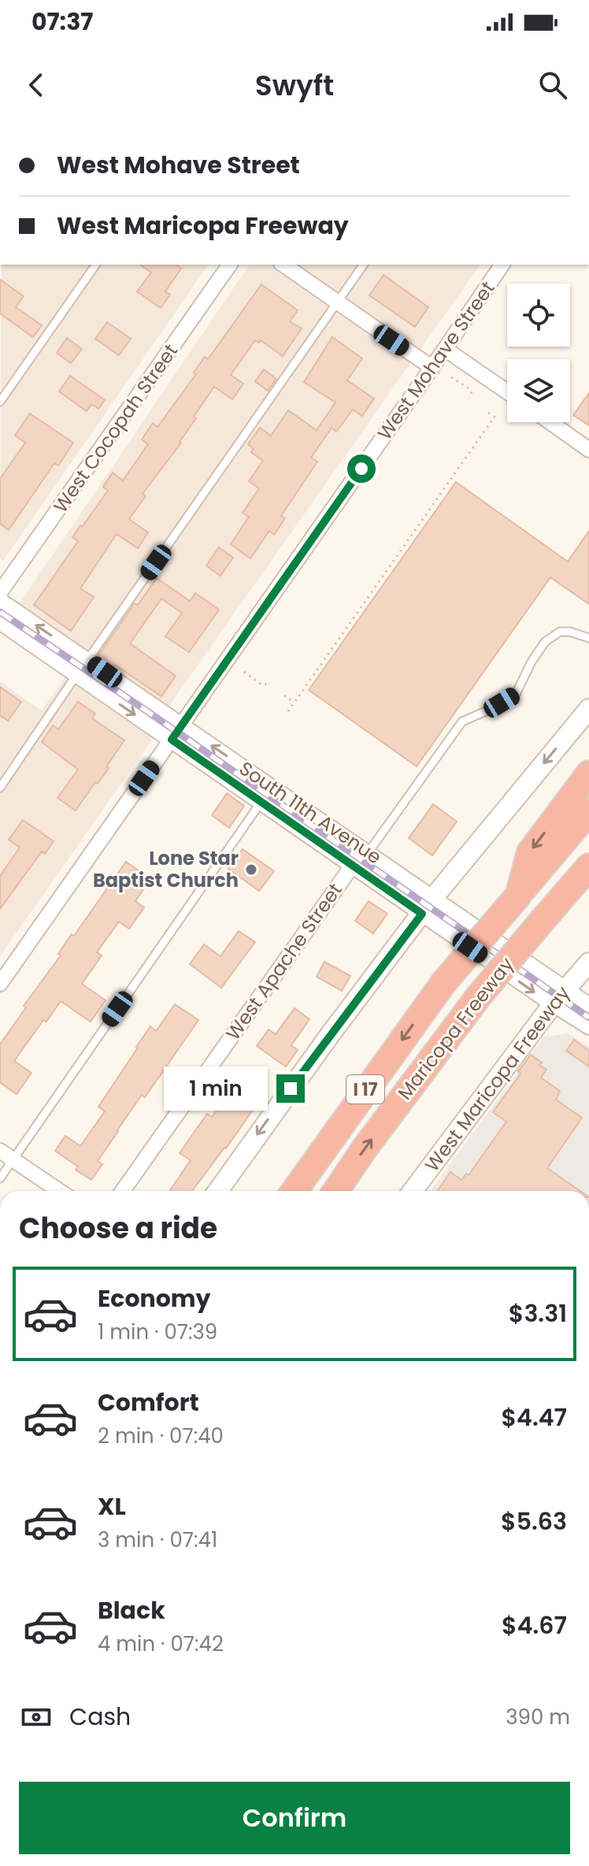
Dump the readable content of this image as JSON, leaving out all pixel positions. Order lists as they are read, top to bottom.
{
  "streets": {
    "highway": ["Maricopa Freeway", "I 17"],
    "main road": ["West Maricopa Freeway"],
    "street": [
      "West Mohave Street",
      "West Cocopah Street",
      "South 11th Avenue",
      "West Apache Street"
    ]
  },
  "crossings": [
    ["West Mohave Street", "South 11th Avenue"],
    ["South 11th Avenue", "West Apache Street"],
    ["South 11th Avenue", "West Maricopa Freeway"]
  ],
  "places": ["Lone Star Baptist Church"],
  "page": {
    "status": "07:37",
    "header": "Swyft",
    "banner": ["West Mohave Street", "West Maricopa Freeway"],
    "bubble": "1 min",
    "heading": "Choose a ride",
    "list": [
      {
        "name": "Economy",
        "note": "1 min · 07:39",
        "value": "$3.31"
      },
      {
        "name": "Comfort",
        "note": "2 min · 07:40",
        "value": "$4.47"
      },
      {
        "name": "XL",
        "note": "3 min · 07:41",
        "value": "$5.63"
      },
      {
        "name": "Black",
        "note": "4 min · 07:42",
        "value": "$4.67"
      }
    ],
    "pay": ["Cash", "390 m"],
    "buttons": "Confirm"
  }
}
